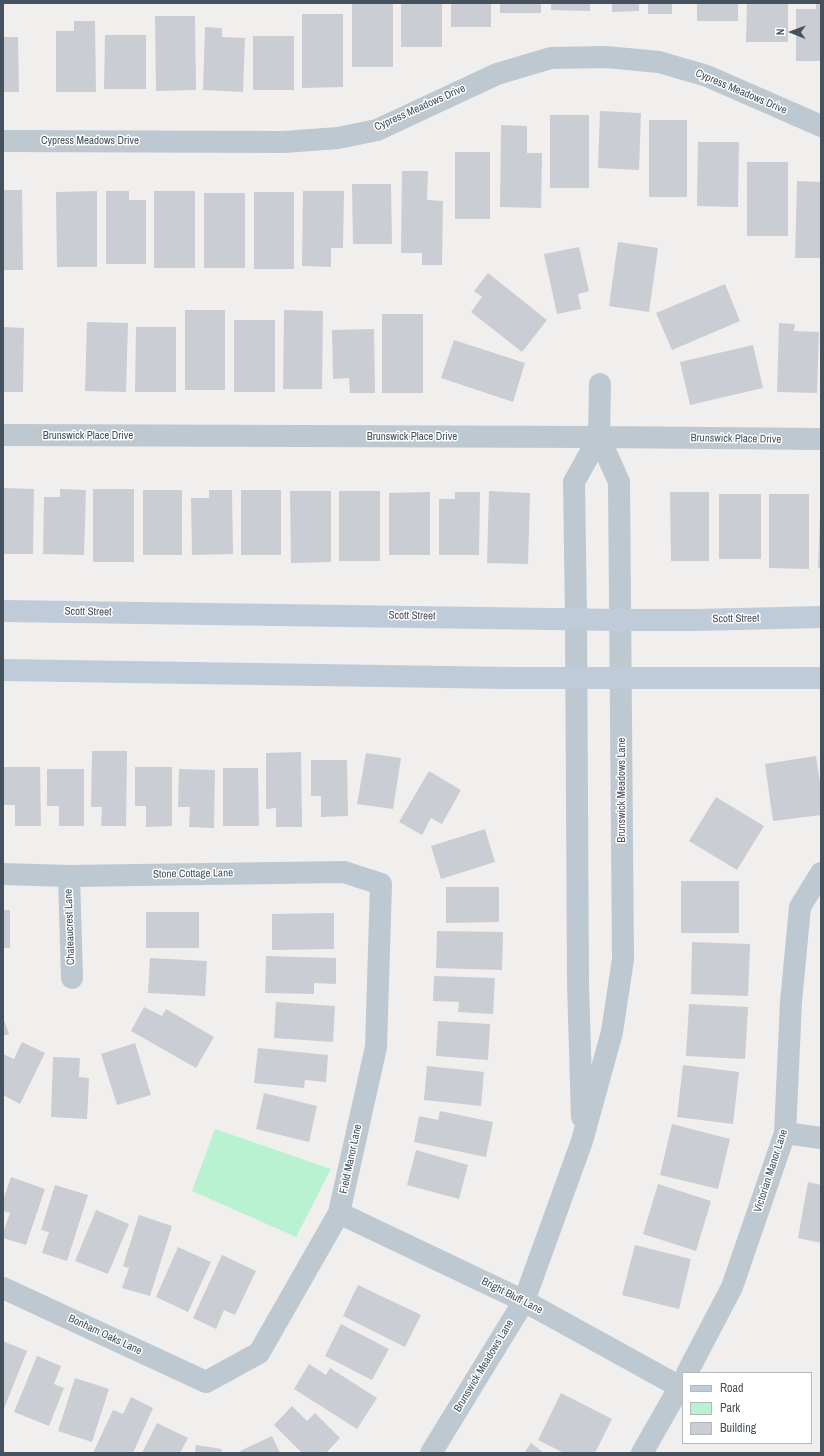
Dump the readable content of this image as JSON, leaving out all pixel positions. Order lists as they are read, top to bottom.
{
  "streets": {
    "main road": ["Scott Street"],
    "street": [
      "Cypress Meadows Drive",
      "Brunswick Place Drive",
      "Brunswick Meadows Lane",
      "Stone Cottage Lane",
      "Chateaucrest Lane",
      "Field Manor Lane",
      "Victorian Manor Lane",
      "Bright Bluff Lane",
      "Bonham Oaks Lane"
    ]
  },
  "crossings": [
    ["Brunswick Place Drive", "Brunswick Meadows Lane"],
    ["Scott Street", "Brunswick Meadows Lane"],
    ["Brunswick Meadows Lane", "Bright Bluff Lane"],
    ["Stone Cottage Lane", "Chateaucrest Lane"],
    ["Stone Cottage Lane", "Field Manor Lane"],
    ["Field Manor Lane", "Bright Bluff Lane"],
    ["Field Manor Lane", "Bonham Oaks Lane"]
  ],
  "legend": ["Road", "Park", "Building"],
  "north": "left"
}
